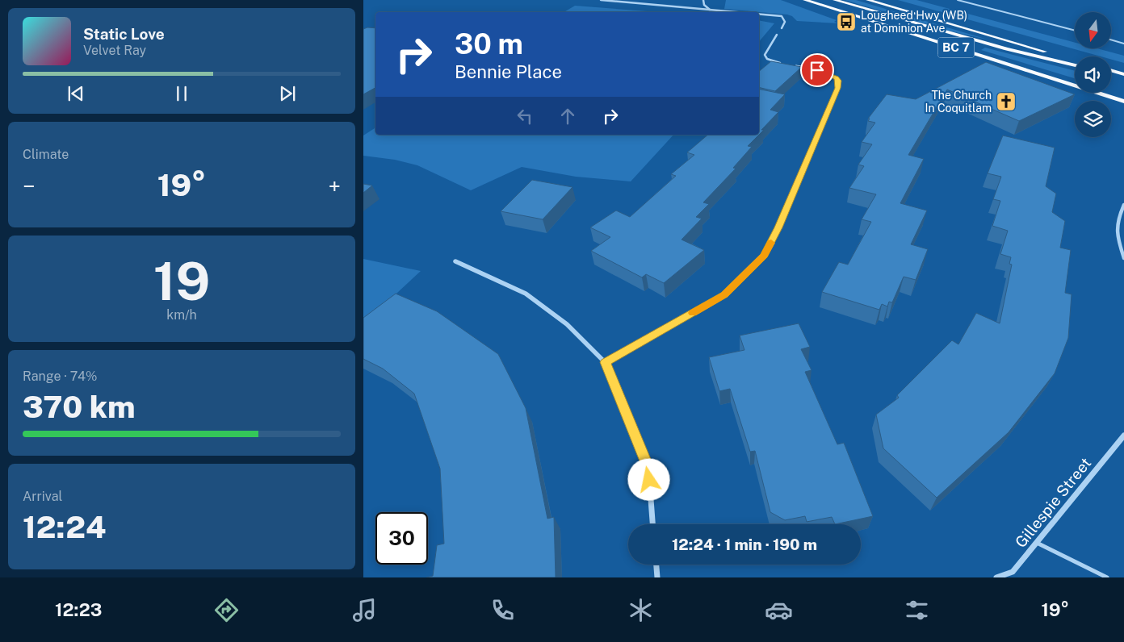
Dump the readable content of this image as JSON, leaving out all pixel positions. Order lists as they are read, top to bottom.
{
  "streets": {
    "main road": ["BC 7"],
    "street": ["Gillespie Street"]
  },
  "places": {
    "bus stop": ["Lougheed Hwy (WB) at Dominion Ave"],
    "church": ["The Church In Coquitlam"]
  },
  "north": "bottom",
  "page": {
    "turn": ["30 m", "Bennie Place"],
    "song": ["Static Love", "Velvet Ray"],
    "tile": [
      "Climate",
      ["19", "km/h"],
      ["Range · 74%", "370 km"],
      ["Arrival", "12:24"]
    ],
    "heat": ["−", "19°", "+"],
    "limit": "30",
    "trip": "12:24 · 1 min · 190 m",
    "tabs": ["12:23", "19°"]
  }
}
